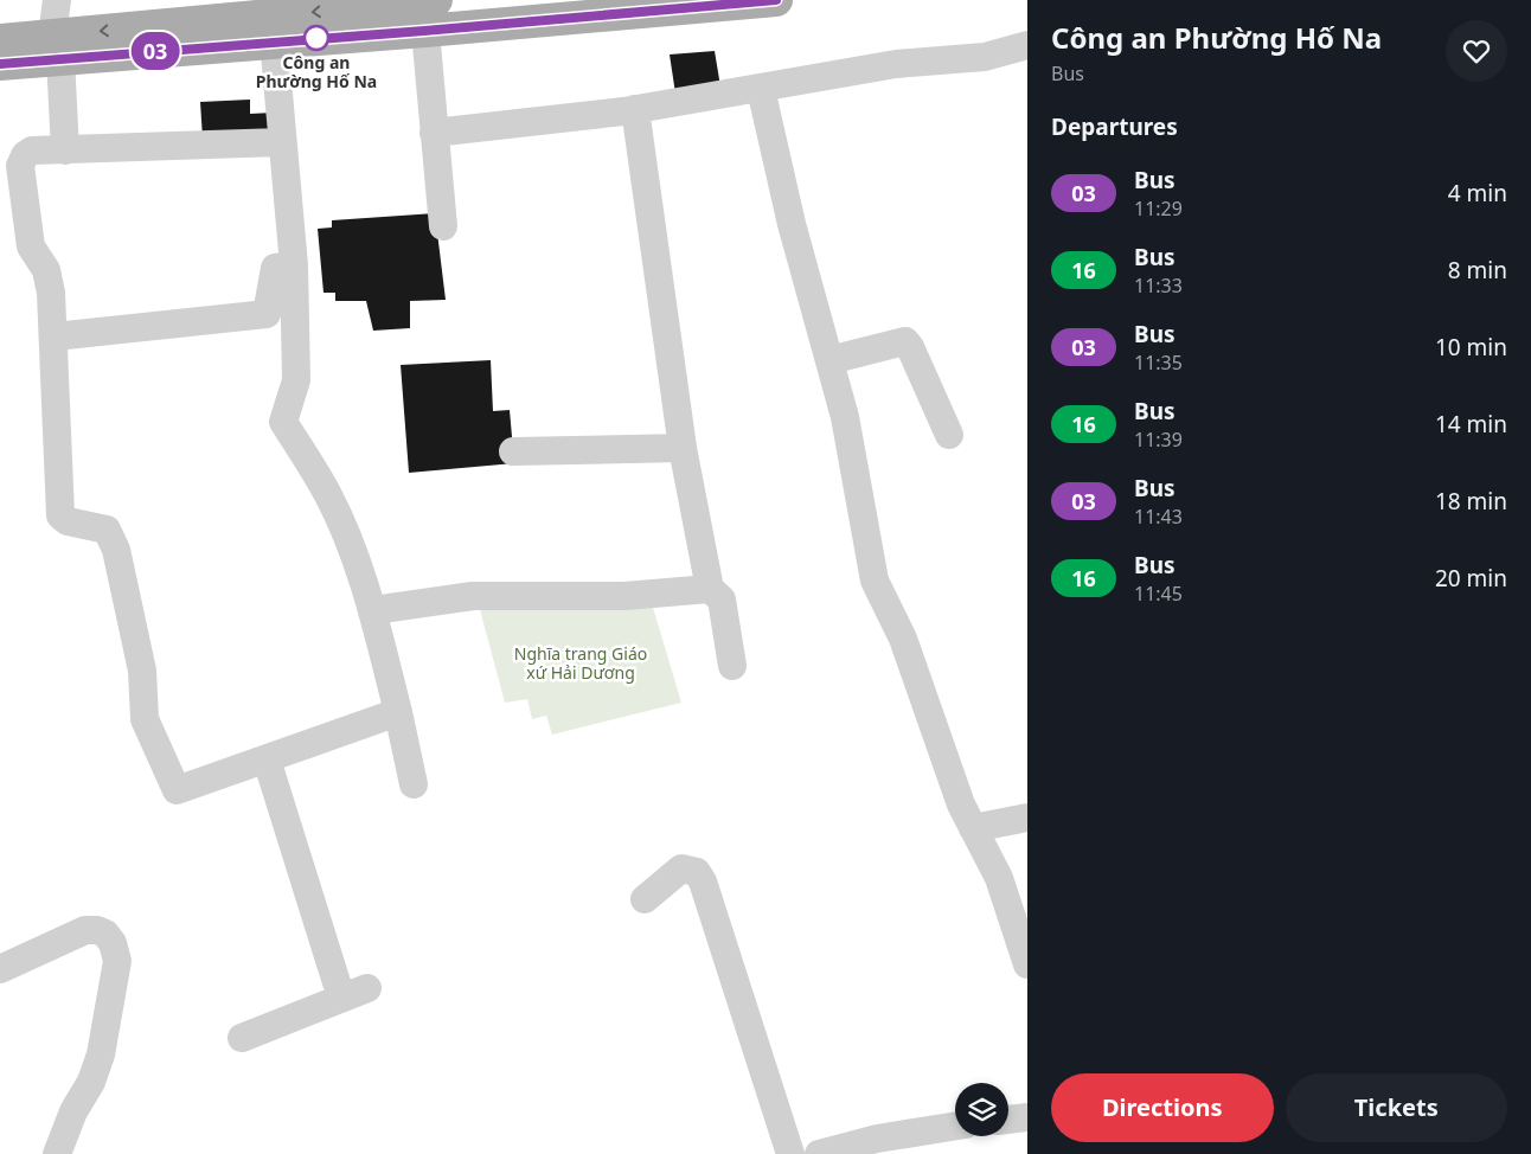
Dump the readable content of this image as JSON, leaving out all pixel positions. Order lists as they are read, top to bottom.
{
  "parks": ["Nghĩa trang Giáo xứ Hải Dương"],
  "places": ["Công an Phường Hố Na"],
  "lines": ["bus line 03"],
  "page": {
    "on_map": "03",
    "heading": [
      ["Công an Phường Hố Na", "Bus"],
      "Departures"
    ],
    "list": [
      {
        "mark": "03",
        "name": "Bus",
        "note": "11:29",
        "value": "4 min"
      },
      {
        "mark": "16",
        "name": "Bus",
        "note": "11:33",
        "value": "8 min"
      },
      {
        "mark": "03",
        "name": "Bus",
        "note": "11:35",
        "value": "10 min"
      },
      {
        "mark": "16",
        "name": "Bus",
        "note": "11:39",
        "value": "14 min"
      },
      {
        "mark": "03",
        "name": "Bus",
        "note": "11:43",
        "value": "18 min"
      },
      {
        "mark": "16",
        "name": "Bus",
        "note": "11:45",
        "value": "20 min"
      }
    ],
    "buttons": ["Directions", "Tickets"]
  }
}
